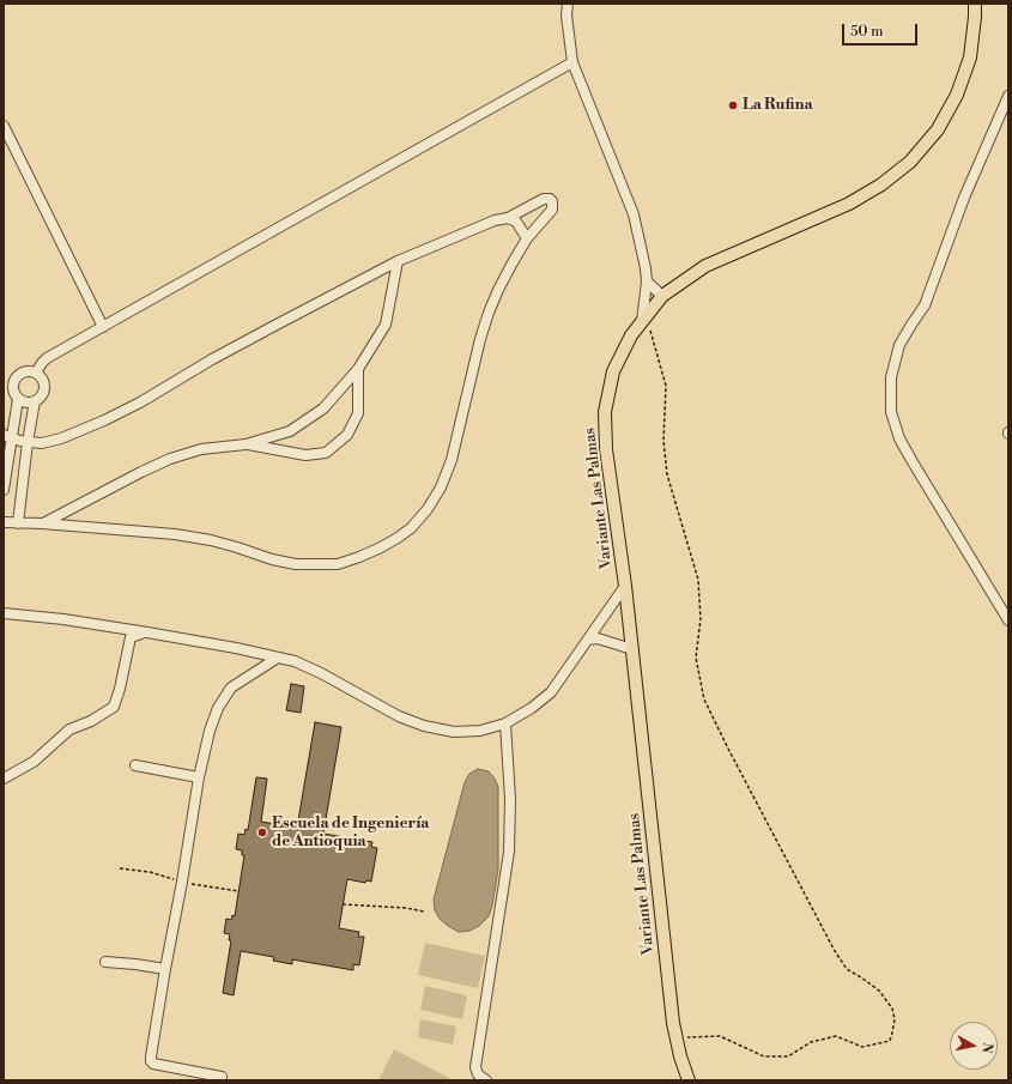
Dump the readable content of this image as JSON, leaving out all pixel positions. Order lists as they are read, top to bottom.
{
  "streets": {
    "main road": ["Variante Las Palmas"]
  },
  "places": ["La Rufina", "Escuela de Ingeniería de Antioquia"],
  "scale_bar": "50 m",
  "north": "right"
}
